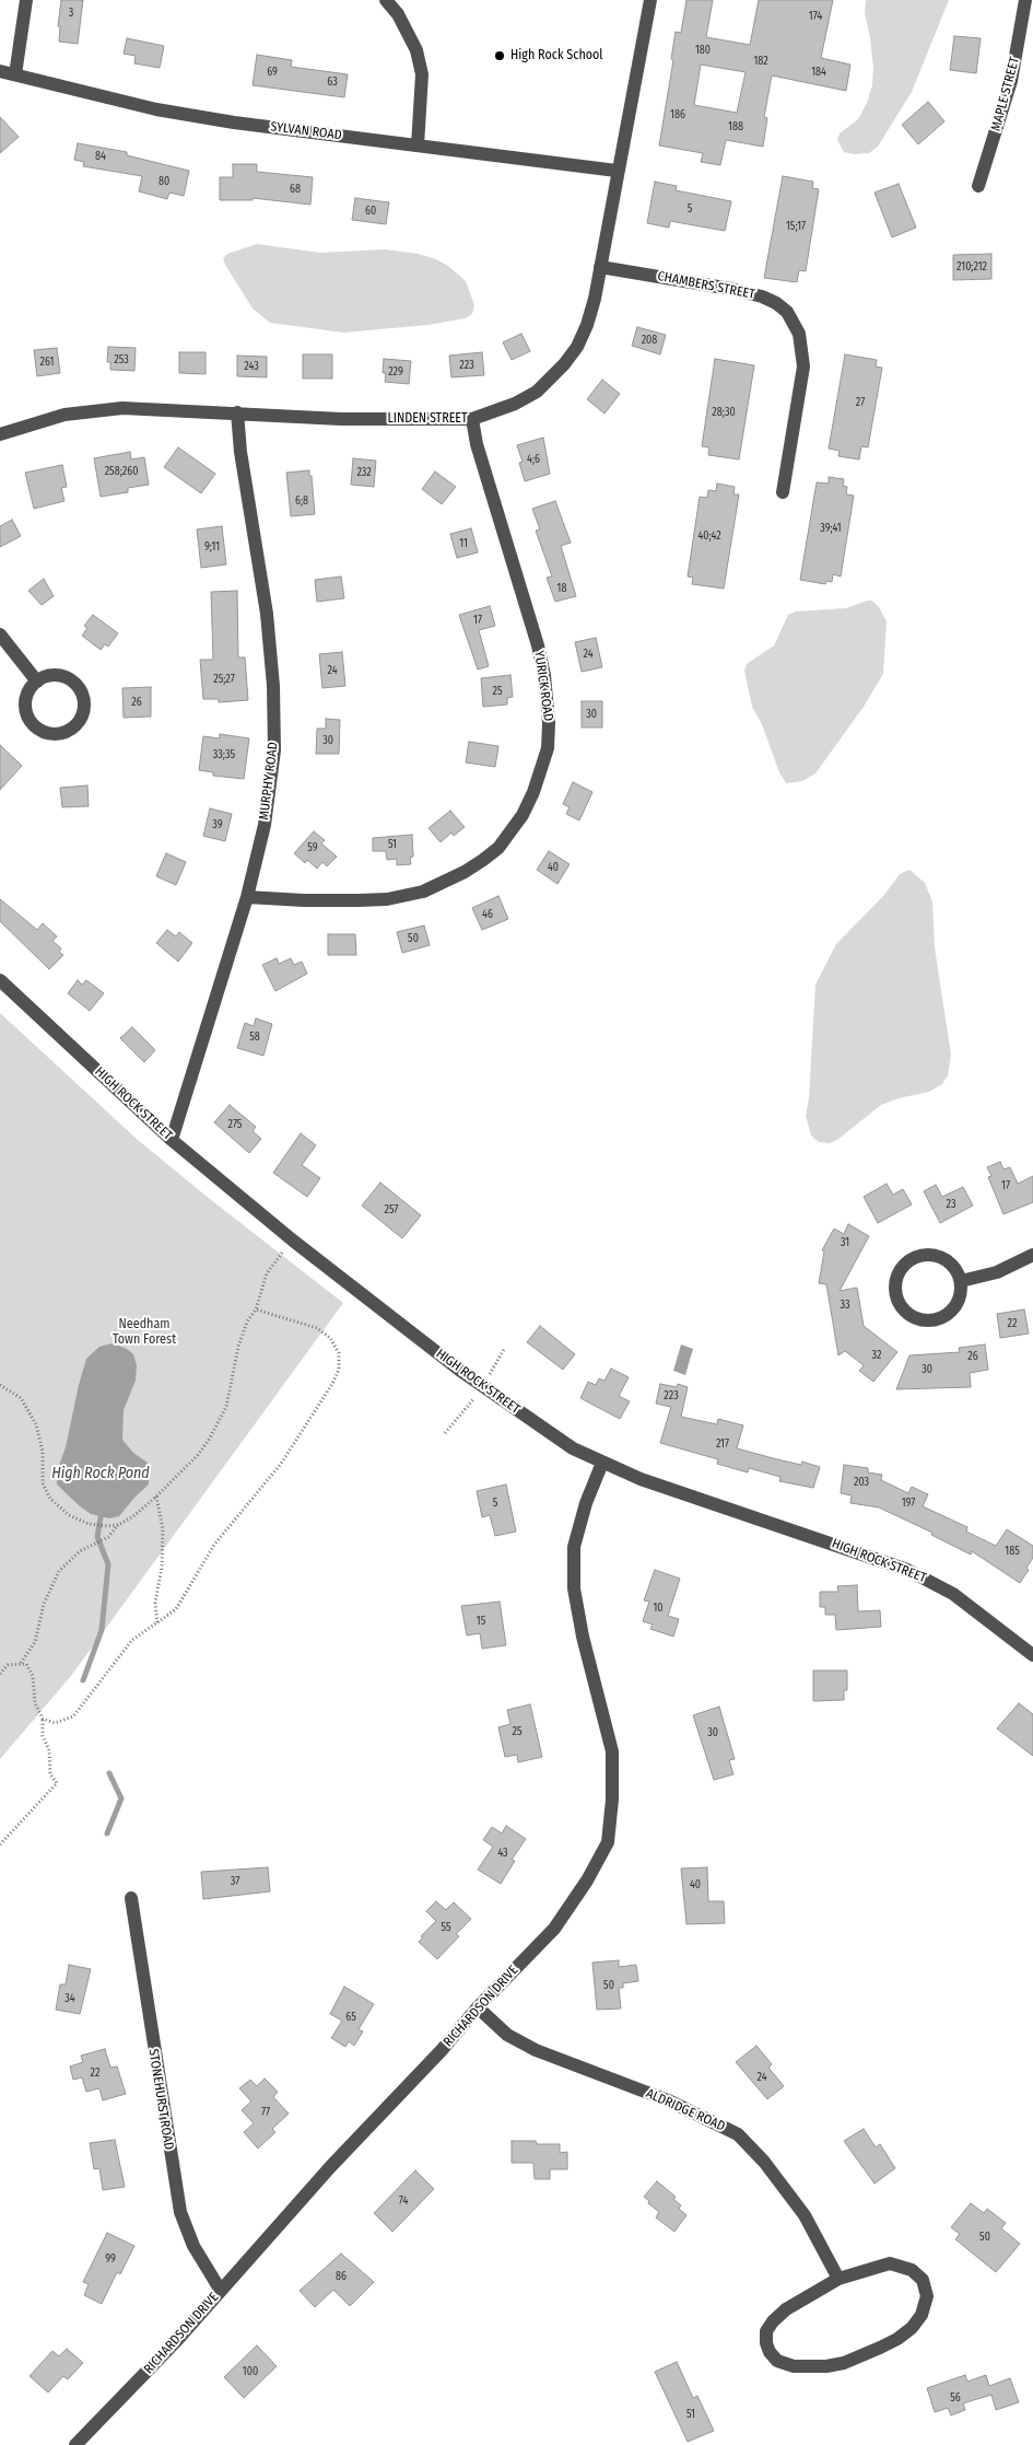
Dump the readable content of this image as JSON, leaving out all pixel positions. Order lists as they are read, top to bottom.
{
  "streets": {
    "street": [
      "MAPLE STREET",
      "SYLVAN ROAD",
      "CHAMBERS STREET",
      "LINDEN STREET",
      "YURICK ROAD",
      "MURPHY ROAD",
      "HIGH ROCK STREET",
      "RICHARDSON DRIVE",
      "STONEHURST ROAD",
      "ALDRIDGE ROAD"
    ]
  },
  "crossings": [
    ["SYLVAN ROAD", "LINDEN STREET"],
    ["CHAMBERS STREET", "LINDEN STREET"],
    ["LINDEN STREET", "YURICK ROAD"],
    ["LINDEN STREET", "MURPHY ROAD"],
    ["YURICK ROAD", "MURPHY ROAD"],
    ["MURPHY ROAD", "HIGH ROCK STREET"],
    ["HIGH ROCK STREET", "RICHARDSON DRIVE"],
    ["RICHARDSON DRIVE", "STONEHURST ROAD"],
    ["RICHARDSON DRIVE", "ALDRIDGE ROAD"]
  ],
  "water": ["High Rock Pond"],
  "parks": ["Needham Town Forest"],
  "places": ["High Rock School"],
  "house_numbers": [
    "3",
    "174",
    "180",
    "182",
    "69",
    "184",
    "63",
    "186",
    "188",
    "84",
    "80",
    "68",
    "5",
    "60",
    "15;17",
    "210;212",
    "208",
    "253",
    "261",
    "223",
    "243",
    "229",
    "27",
    "28;30",
    "4;6",
    "258;260",
    "232",
    "6;8",
    "39;41",
    "40;42",
    "11",
    "9;11",
    "18",
    "17",
    "24",
    "24",
    "25;27",
    "25",
    "26",
    "30",
    "30",
    "33;35",
    "39",
    "51",
    "59",
    "40",
    "46",
    "50",
    "58",
    "275",
    "17",
    "23",
    "257",
    "31",
    "33",
    "22",
    "32",
    "26",
    "30",
    "223",
    "217",
    "203",
    "5",
    "197",
    "185",
    "10",
    "15",
    "25",
    "30",
    "43",
    "37",
    "40",
    "55",
    "50",
    "34",
    "65",
    "22",
    "24",
    "77",
    "74",
    "50",
    "99",
    "86",
    "100",
    "56",
    "51"
  ]
}
